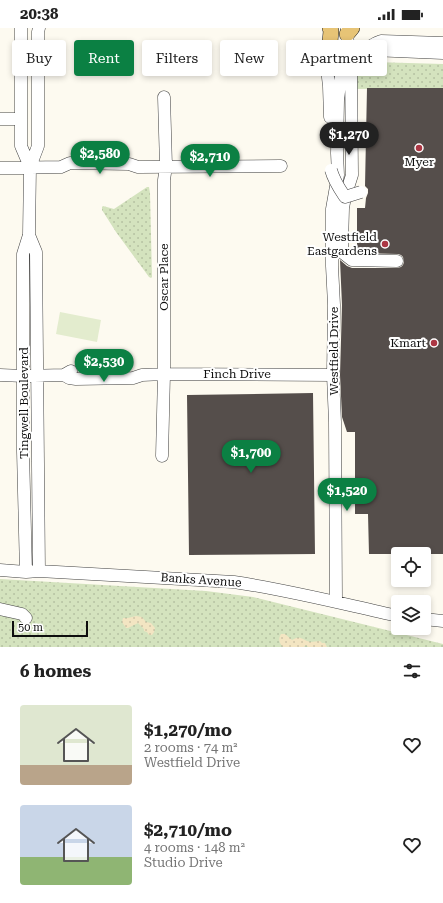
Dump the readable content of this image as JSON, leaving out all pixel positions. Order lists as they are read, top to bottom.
{
  "streets": {
    "street": [
      "Oscar Place",
      "Westfield Drive",
      "Finch Drive",
      "Tingwell Boulevard",
      "Banks Avenue"
    ]
  },
  "crossings": [
    ["Oscar Place", "Finch Drive"],
    ["Westfield Drive", "Finch Drive"],
    ["Westfield Drive", "Banks Avenue"],
    ["Finch Drive", "Tingwell Boulevard"],
    ["Tingwell Boulevard", "Banks Avenue"]
  ],
  "places": ["Myer", "Westfield Eastgardens", "Kmart"],
  "scale_bar": "50 m",
  "page": {
    "status": "20:38",
    "chip": [
      "Buy",
      "Rent",
      "Filters",
      "New",
      "Apartment"
    ],
    "price": [
      "$1,270",
      "$2,580",
      "$2,710",
      "$2,530",
      "$1,700",
      "$1,520"
    ],
    "scale": "50 m",
    "heading": "6 homes",
    "list": [
      {
        "name": "$1,270/mo",
        "note": "2 rooms · 74 m² · Westfield Drive"
      },
      {
        "name": "$2,710/mo",
        "note": "4 rooms · 148 m² · Studio Drive"
      }
    ]
  }
}
